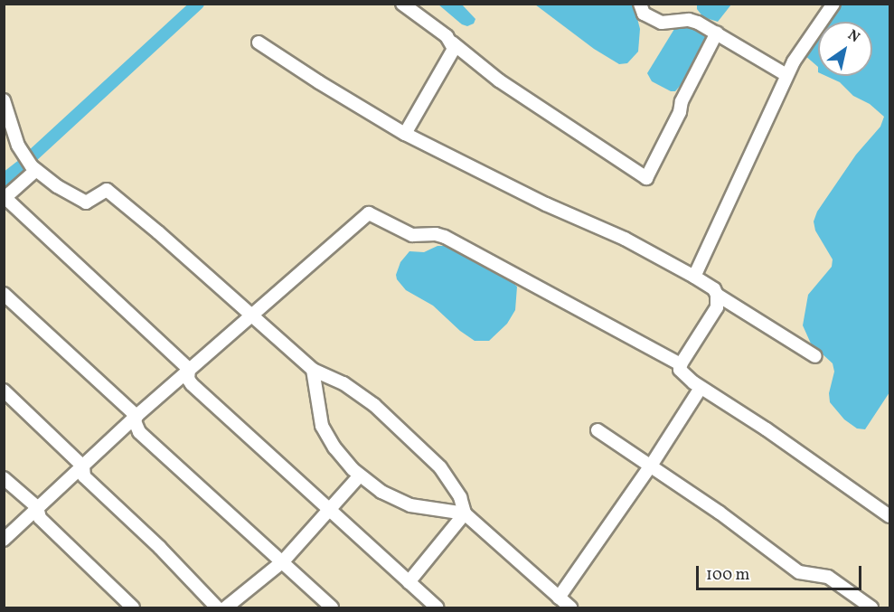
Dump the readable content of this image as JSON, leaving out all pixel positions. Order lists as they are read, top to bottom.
{
  "scale_bar": "100 m",
  "north": "top right"
}
